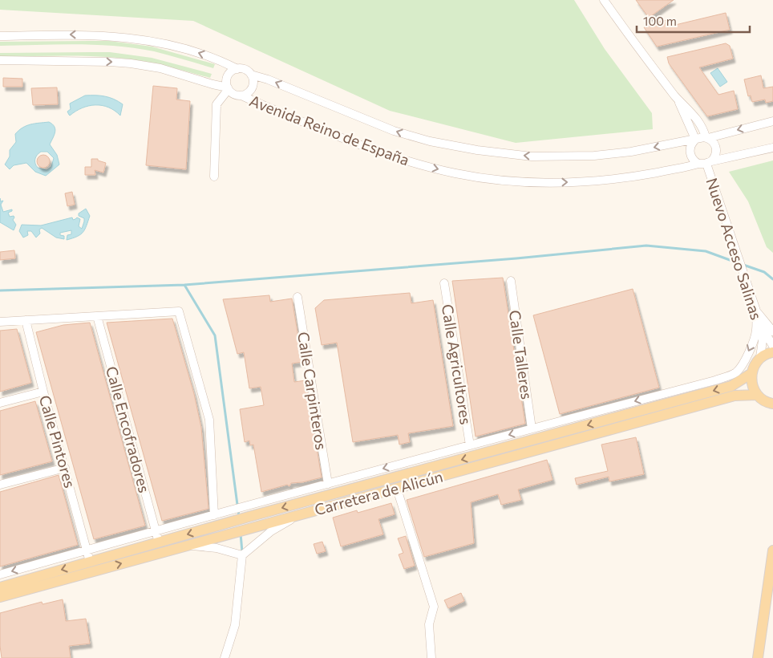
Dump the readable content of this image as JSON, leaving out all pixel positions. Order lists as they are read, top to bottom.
{
  "streets": {
    "main road": ["Carretera de Alicún"],
    "street": [
      "Avenida Reino de España",
      "Nuevo Acceso Salinas",
      "Calle Talleres",
      "Calle Agricultores",
      "Calle Carpinteros",
      "Calle Encofradores",
      "Calle Pintores"
    ]
  },
  "crossings": [
    ["Avenida Reino de España", "Nuevo Acceso Salinas"],
    ["Calle Encofradores", "Carretera de Alicún"],
    ["Calle Pintores", "Carretera de Alicún"]
  ],
  "scale_bar": "100 m"
}
